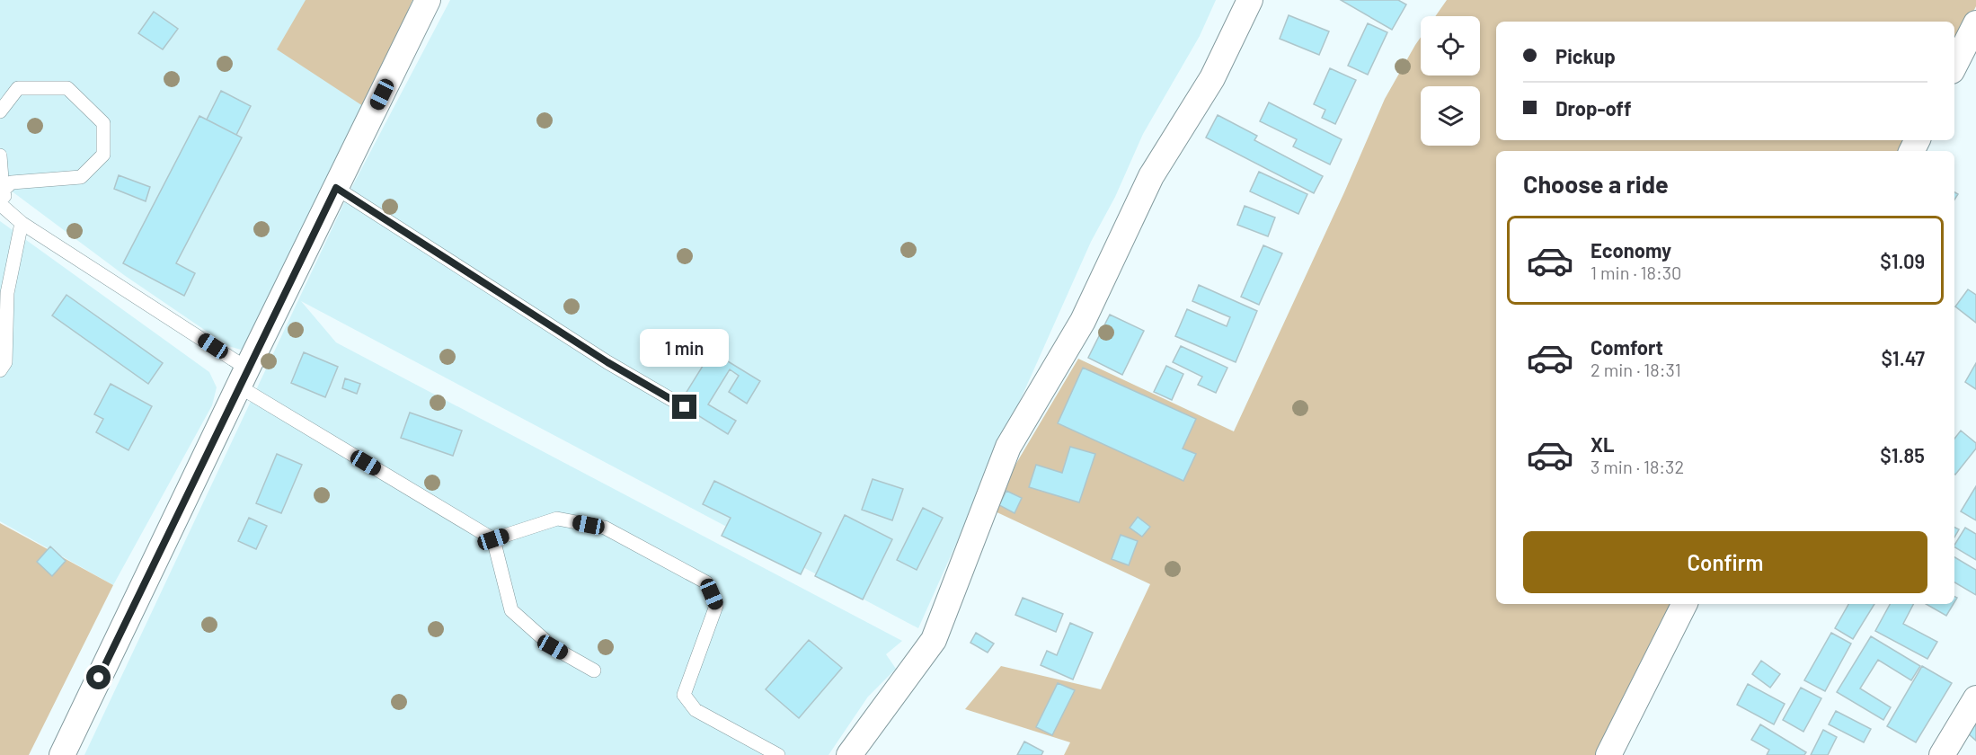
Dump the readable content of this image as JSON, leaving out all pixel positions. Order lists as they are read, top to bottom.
{
  "page": {
    "banner": ["Pickup", "Drop-off"],
    "heading": "Choose a ride",
    "list": [
      {
        "name": "Economy",
        "note": "1 min · 18:30",
        "value": "$1.09"
      },
      {
        "name": "Comfort",
        "note": "2 min · 18:31",
        "value": "$1.47"
      },
      {
        "name": "XL",
        "note": "3 min · 18:32",
        "value": "$1.85"
      }
    ],
    "bubble": "1 min",
    "buttons": "Confirm"
  }
}
